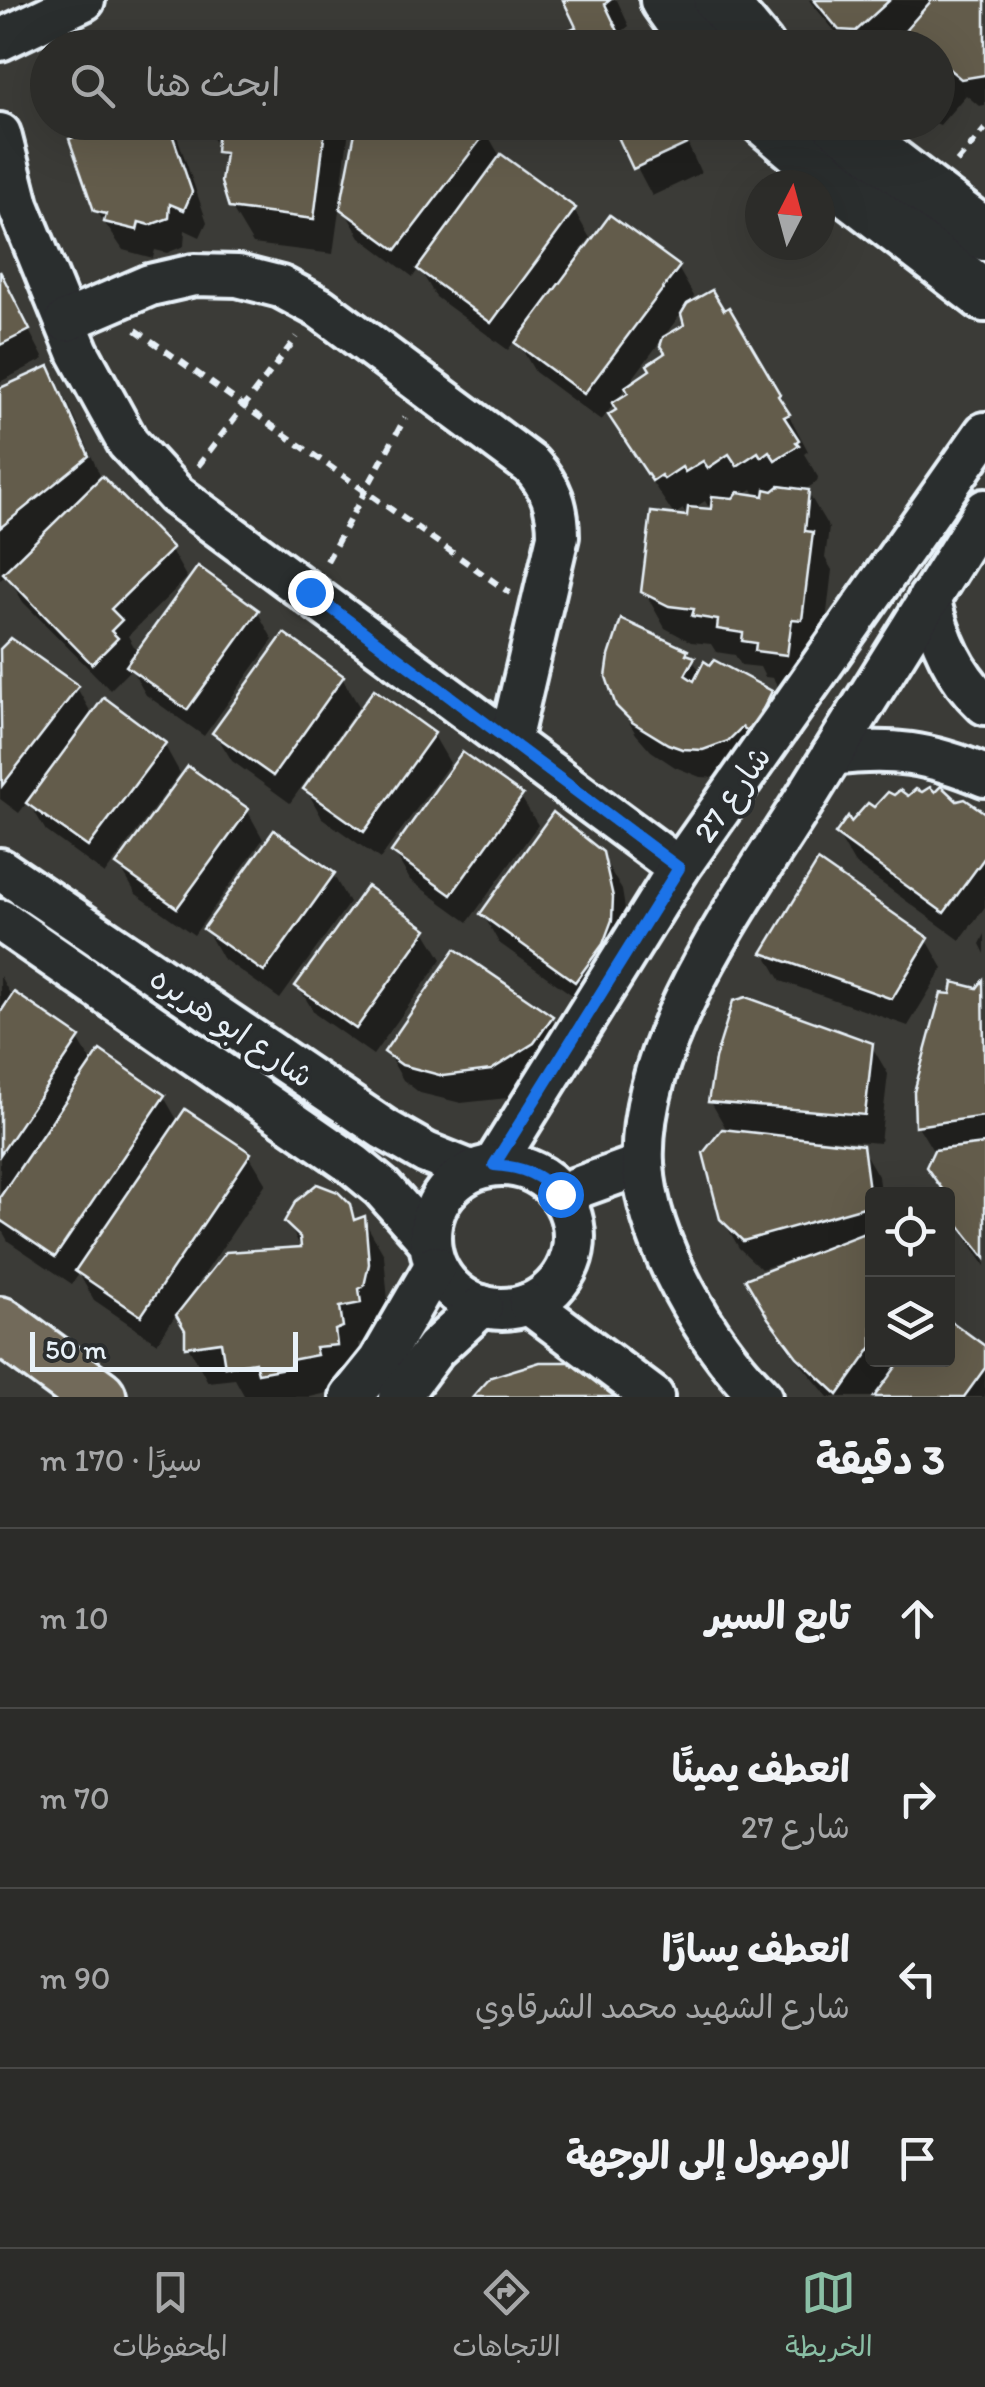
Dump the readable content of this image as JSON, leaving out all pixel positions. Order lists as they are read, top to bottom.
{
  "streets": {
    "street": ["شارع 27", "شارع ابو هريره"]
  },
  "crossings": [
    ["شارع 27", "شارع ابو هريره"]
  ],
  "scale_bar": "50 m",
  "north": "top",
  "page": {
    "search": "ابحث هنا",
    "scale": "50 m",
    "heading": ["3 دقيقة", "سيرًا · 170 m"],
    "list": [
      ["تابع السير", "10 m"],
      ["انعطف يمينًا", "شارع 27", "70 m"],
      ["انعطف يسارًا", "شارع الشهيد محمد الشرقاوي", "90 m"],
      "الوصول إلى الوجهة"
    ],
    "nav": ["الخريطة", "الاتجاهات", "المحفوظات"]
  }
}
